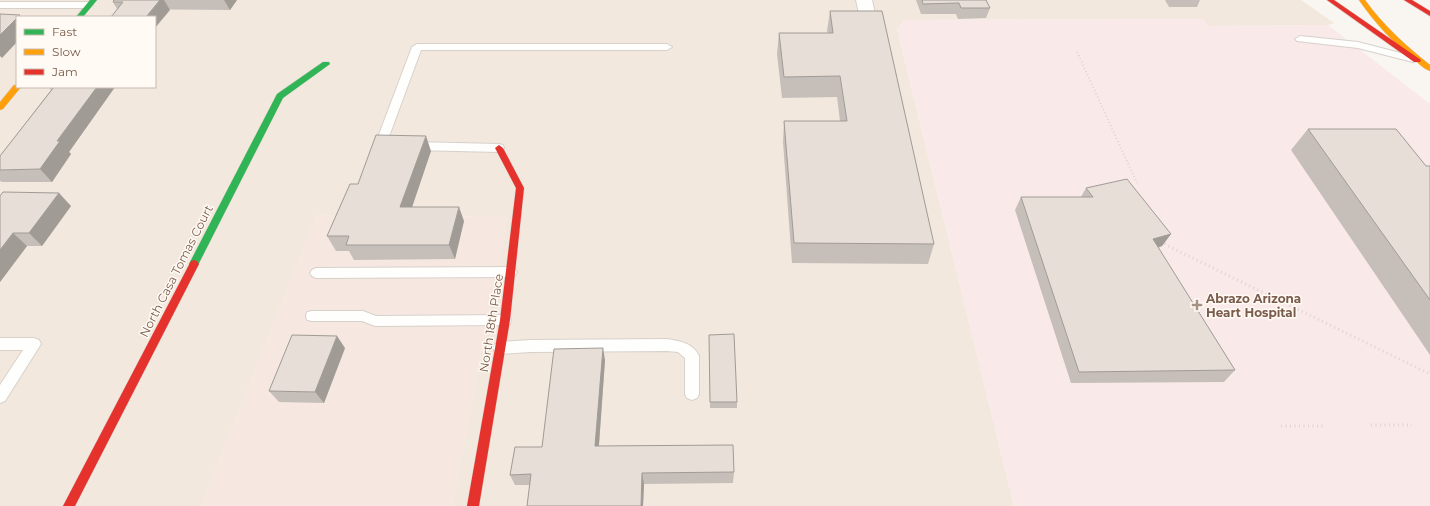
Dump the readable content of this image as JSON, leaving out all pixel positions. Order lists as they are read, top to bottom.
{
  "streets": {
    "main road": ["North Casa Tomas Court", "North 18th Place"]
  },
  "places": {
    "health": ["Abrazo Arizona Heart Hospital"]
  },
  "legend": ["Fast", "Slow", "Jam"]
}
